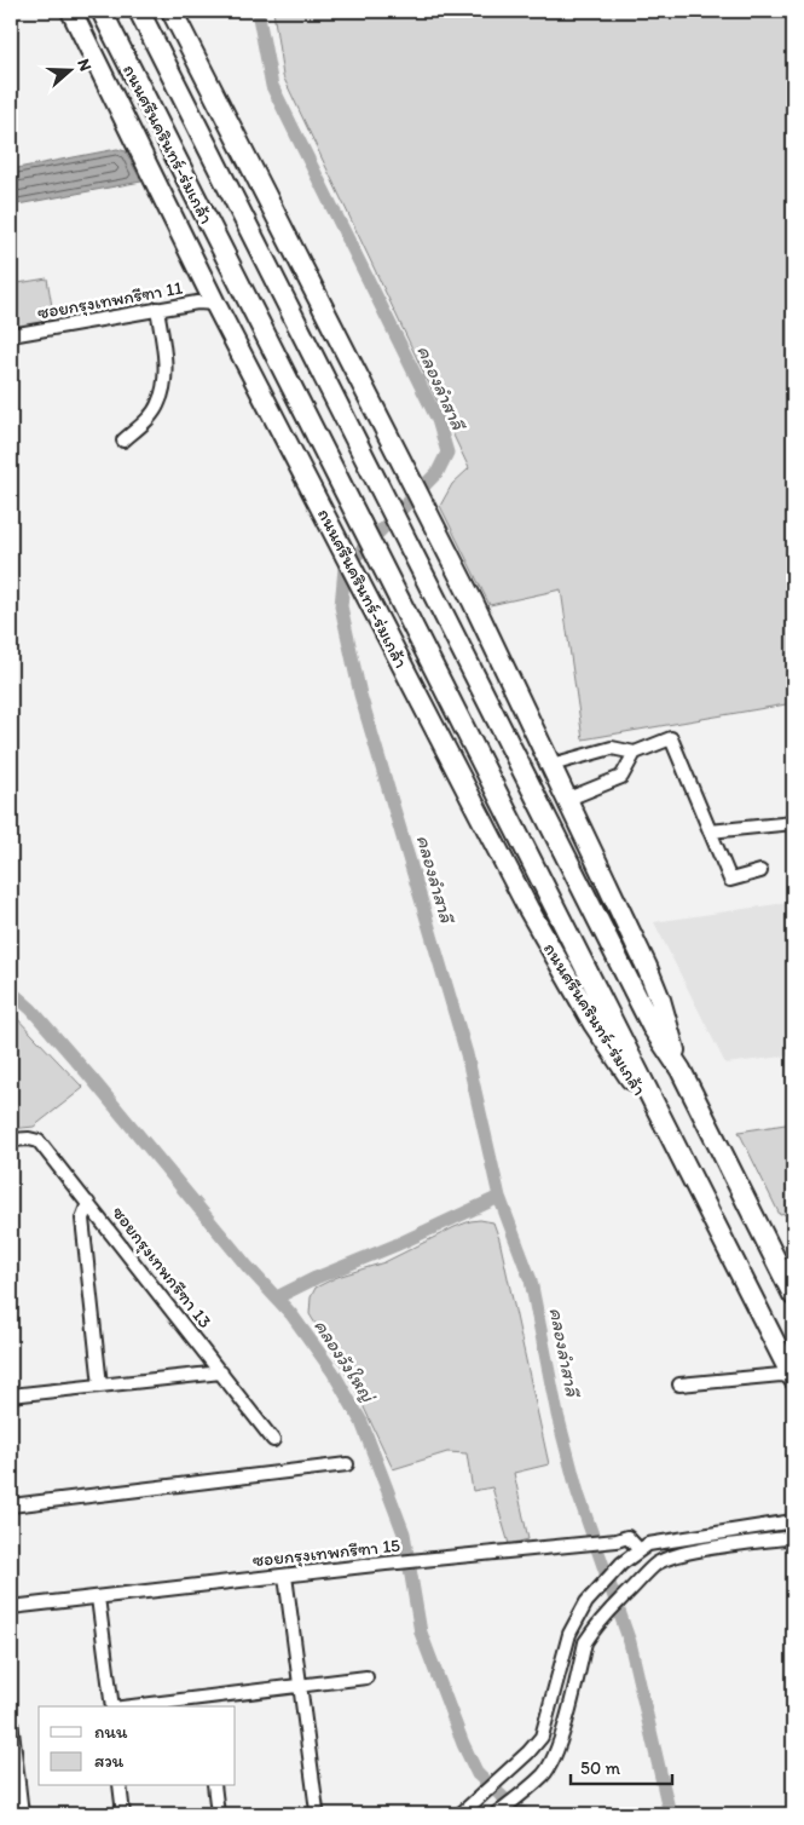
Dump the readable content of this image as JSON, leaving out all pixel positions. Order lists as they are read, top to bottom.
{
  "streets": {
    "main road": ["ถนนศรีนครินทร์-ร่มเกล้า"],
    "street": ["ซอยกรุงเทพกรีฑา 11", "ซอยกรุงเทพกรีฑา 13", "ซอยกรุงเทพกรีฑา 15"]
  },
  "crossings": [
    ["ถนนศรีนครินทร์-ร่มเกล้า", "ซอยกรุงเทพกรีฑา 11"]
  ],
  "water": ["คลองลำสาลี", "คลองวังใหญ่"],
  "legend": ["ถนน", "สวน"],
  "scale_bar": "50 m",
  "north": "right"
}
